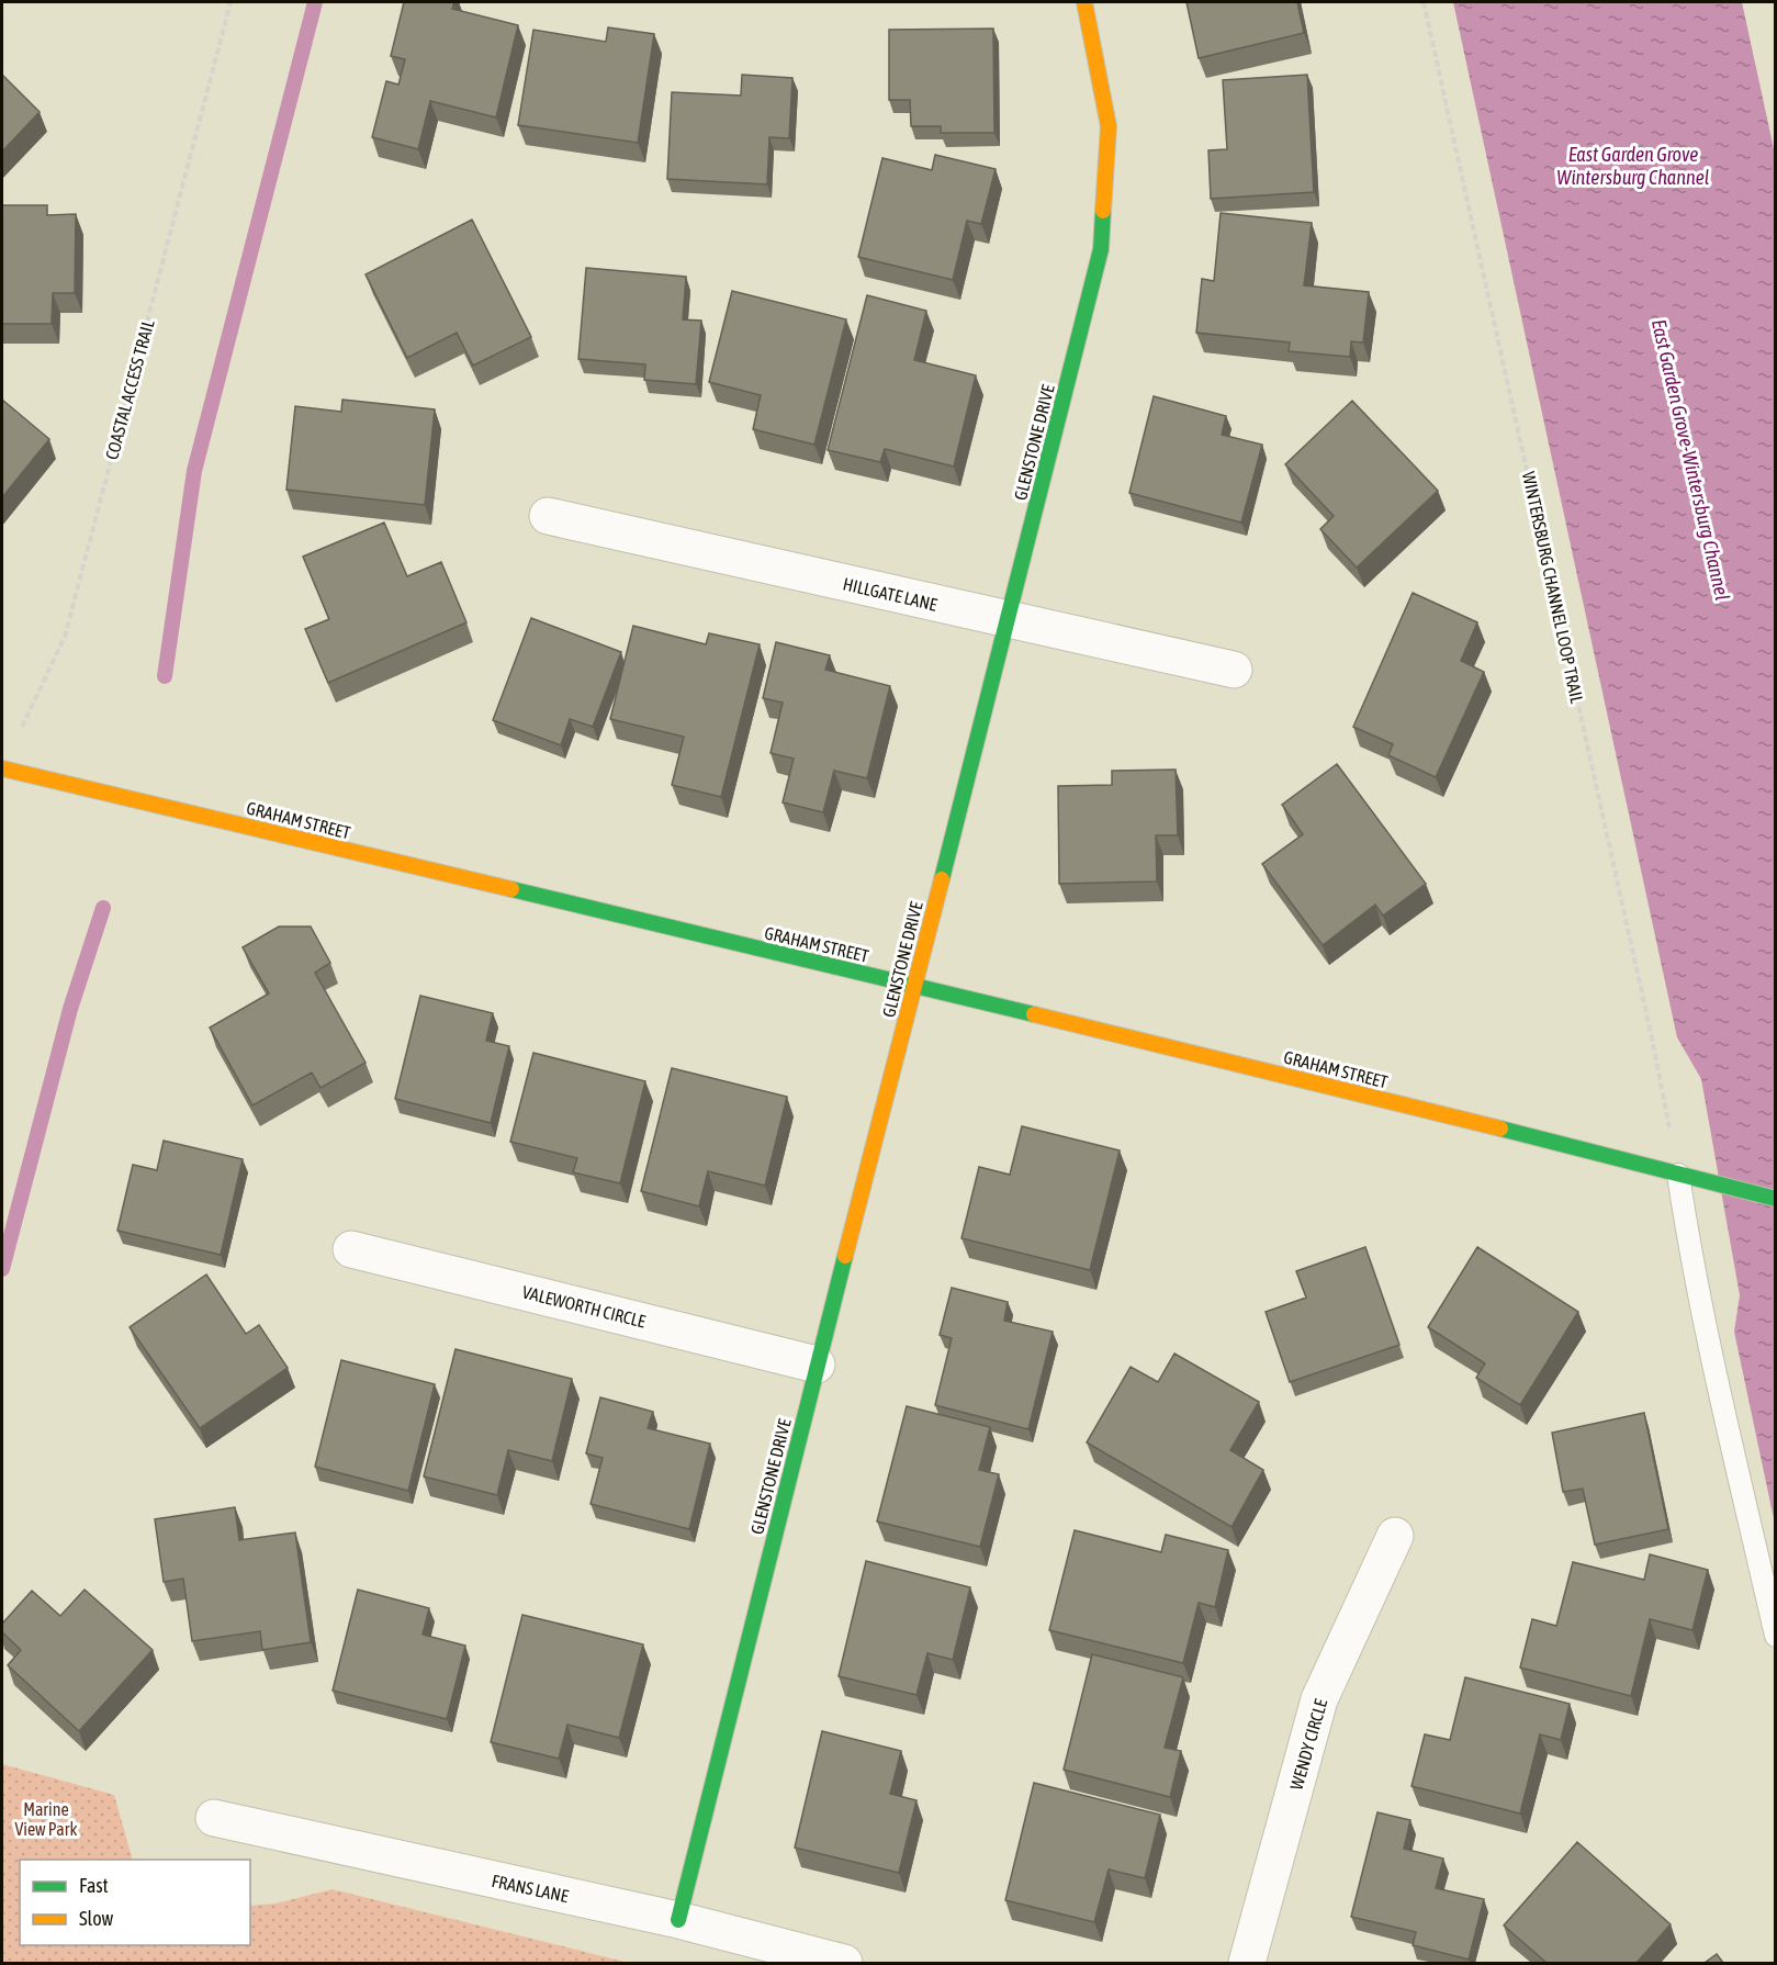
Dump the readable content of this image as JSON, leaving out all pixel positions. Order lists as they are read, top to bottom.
{
  "streets": {
    "street": [
      "GLENSTONE DRIVE",
      "HILLGATE LANE",
      "GRAHAM STREET",
      "VALEWORTH CIRCLE",
      "WENDY CIRCLE",
      "FRANS LANE"
    ],
    "path": ["COASTAL ACCESS TRAIL", "WINTERSBURG CHANNEL LOOP TRAIL"]
  },
  "crossings": [
    ["COASTAL ACCESS TRAIL", "GRAHAM STREET"],
    ["GLENSTONE DRIVE", "HILLGATE LANE"],
    ["GLENSTONE DRIVE", "GRAHAM STREET"],
    ["GLENSTONE DRIVE", "VALEWORTH CIRCLE"],
    ["GLENSTONE DRIVE", "FRANS LANE"],
    ["WINTERSBURG CHANNEL LOOP TRAIL", "GRAHAM STREET"]
  ],
  "water": ["East Garden Grove Wintersburg Channel", "East Garden Grove-Wintersburg Channel"],
  "parks": ["Marine View Park"],
  "legend": ["Fast", "Slow"]
}
